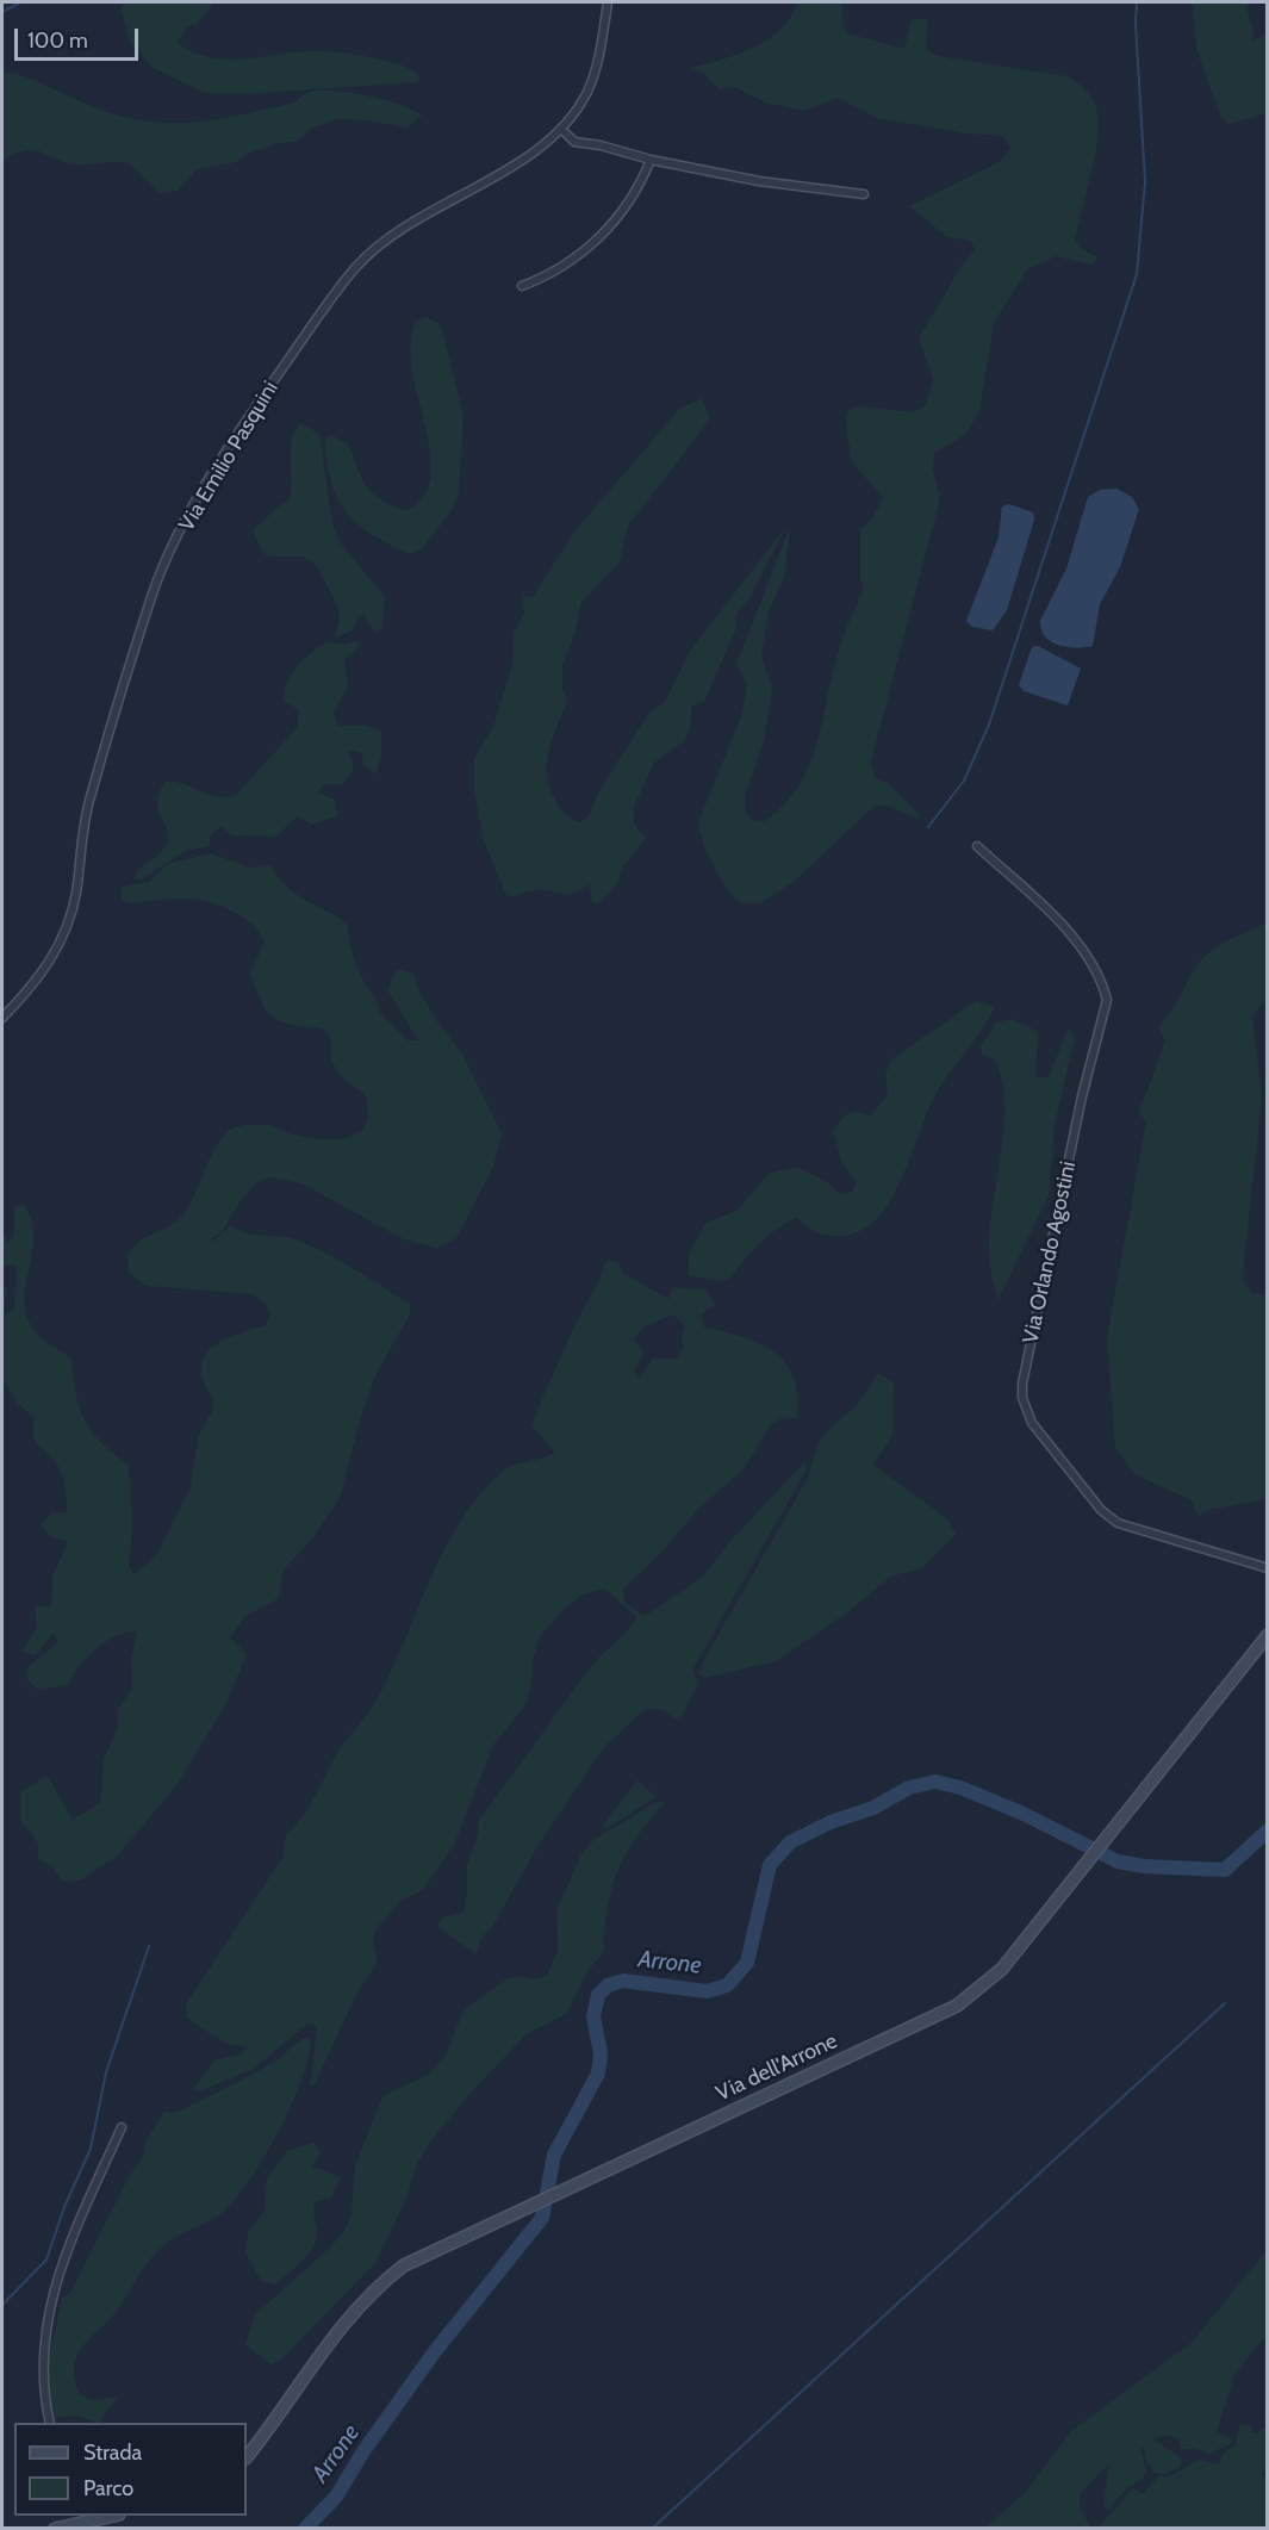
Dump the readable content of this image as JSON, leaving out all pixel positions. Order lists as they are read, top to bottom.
{
  "streets": {
    "street": ["Via Emilio Pasquini", "Via Orlando Agostini", "Via dell'Arrone"]
  },
  "water": ["Arrone"],
  "legend": ["Strada", "Parco"],
  "scale_bar": "100 m"
}
